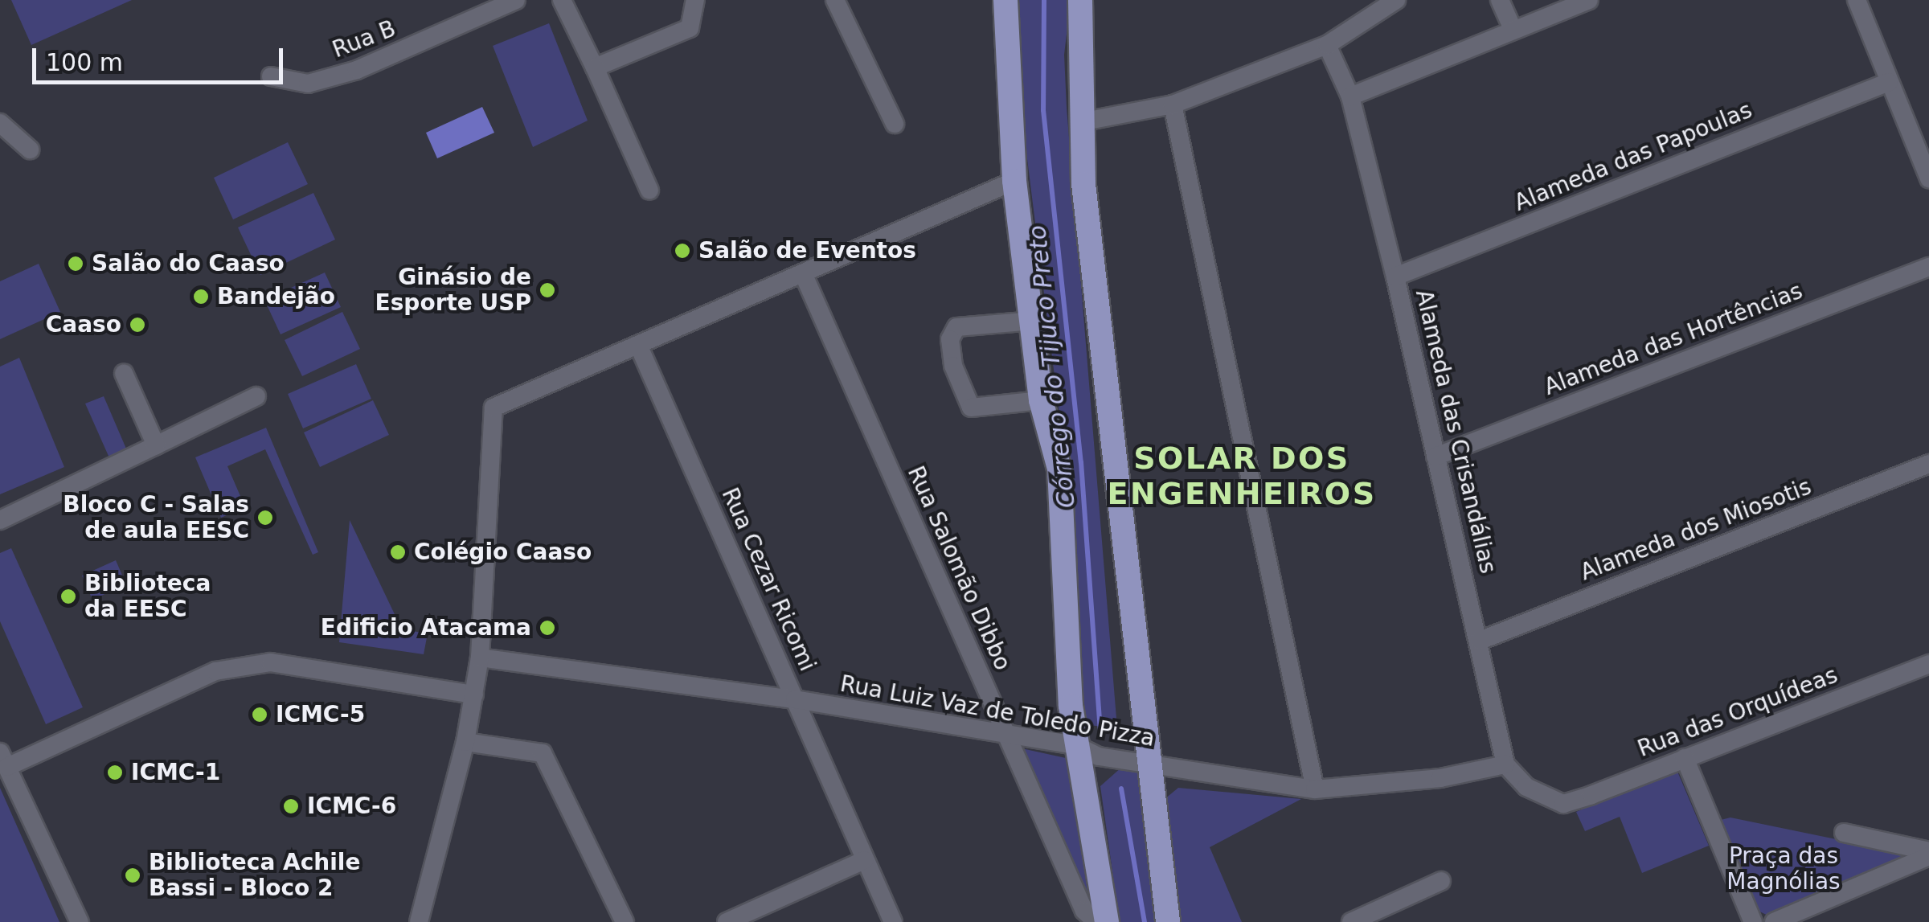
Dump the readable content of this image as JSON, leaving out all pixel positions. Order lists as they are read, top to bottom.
{
  "streets": {
    "street": [
      "Rua B",
      "Alameda das Papoulas",
      "Alameda das Hortências",
      "Alameda das Crisandálias",
      "Alameda dos Miosotis",
      "Rua Salomão Dibbo",
      "Rua Cezar Ricomi",
      "Rua Luiz Vaz de Toledo Pizza",
      "Rua das Orquídeas"
    ]
  },
  "crossings": [
    ["Alameda das Papoulas", "Alameda das Crisandálias"],
    ["Alameda das Hortências", "Alameda das Crisandálias"],
    ["Alameda das Crisandálias", "Alameda dos Miosotis"],
    ["Alameda das Crisandálias", "Rua Luiz Vaz de Toledo Pizza"],
    ["Alameda das Crisandálias", "Rua das Orquídeas"],
    ["Rua Salomão Dibbo", "Rua Luiz Vaz de Toledo Pizza"],
    ["Rua Cezar Ricomi", "Rua Luiz Vaz de Toledo Pizza"],
    ["Rua Luiz Vaz de Toledo Pizza", "Rua das Orquídeas"]
  ],
  "districts": ["SOLAR DOS ENGENHEIROS"],
  "water": ["Córrego do Tijuco Preto"],
  "parks": ["Praça das Magnólias"],
  "places": [
    "Salão de Eventos",
    "Salão do Caaso",
    "Ginásio de Esporte USP",
    "Bandejão",
    "Caaso",
    "Bloco C - Salas de aula EESC",
    "Colégio Caaso",
    "Biblioteca da EESC",
    "Edificio Atacama",
    "ICMC-5",
    "ICMC-1",
    "ICMC-6",
    "Biblioteca Achile Bassi - Bloco 2"
  ],
  "scale_bar": "100 m"
}
